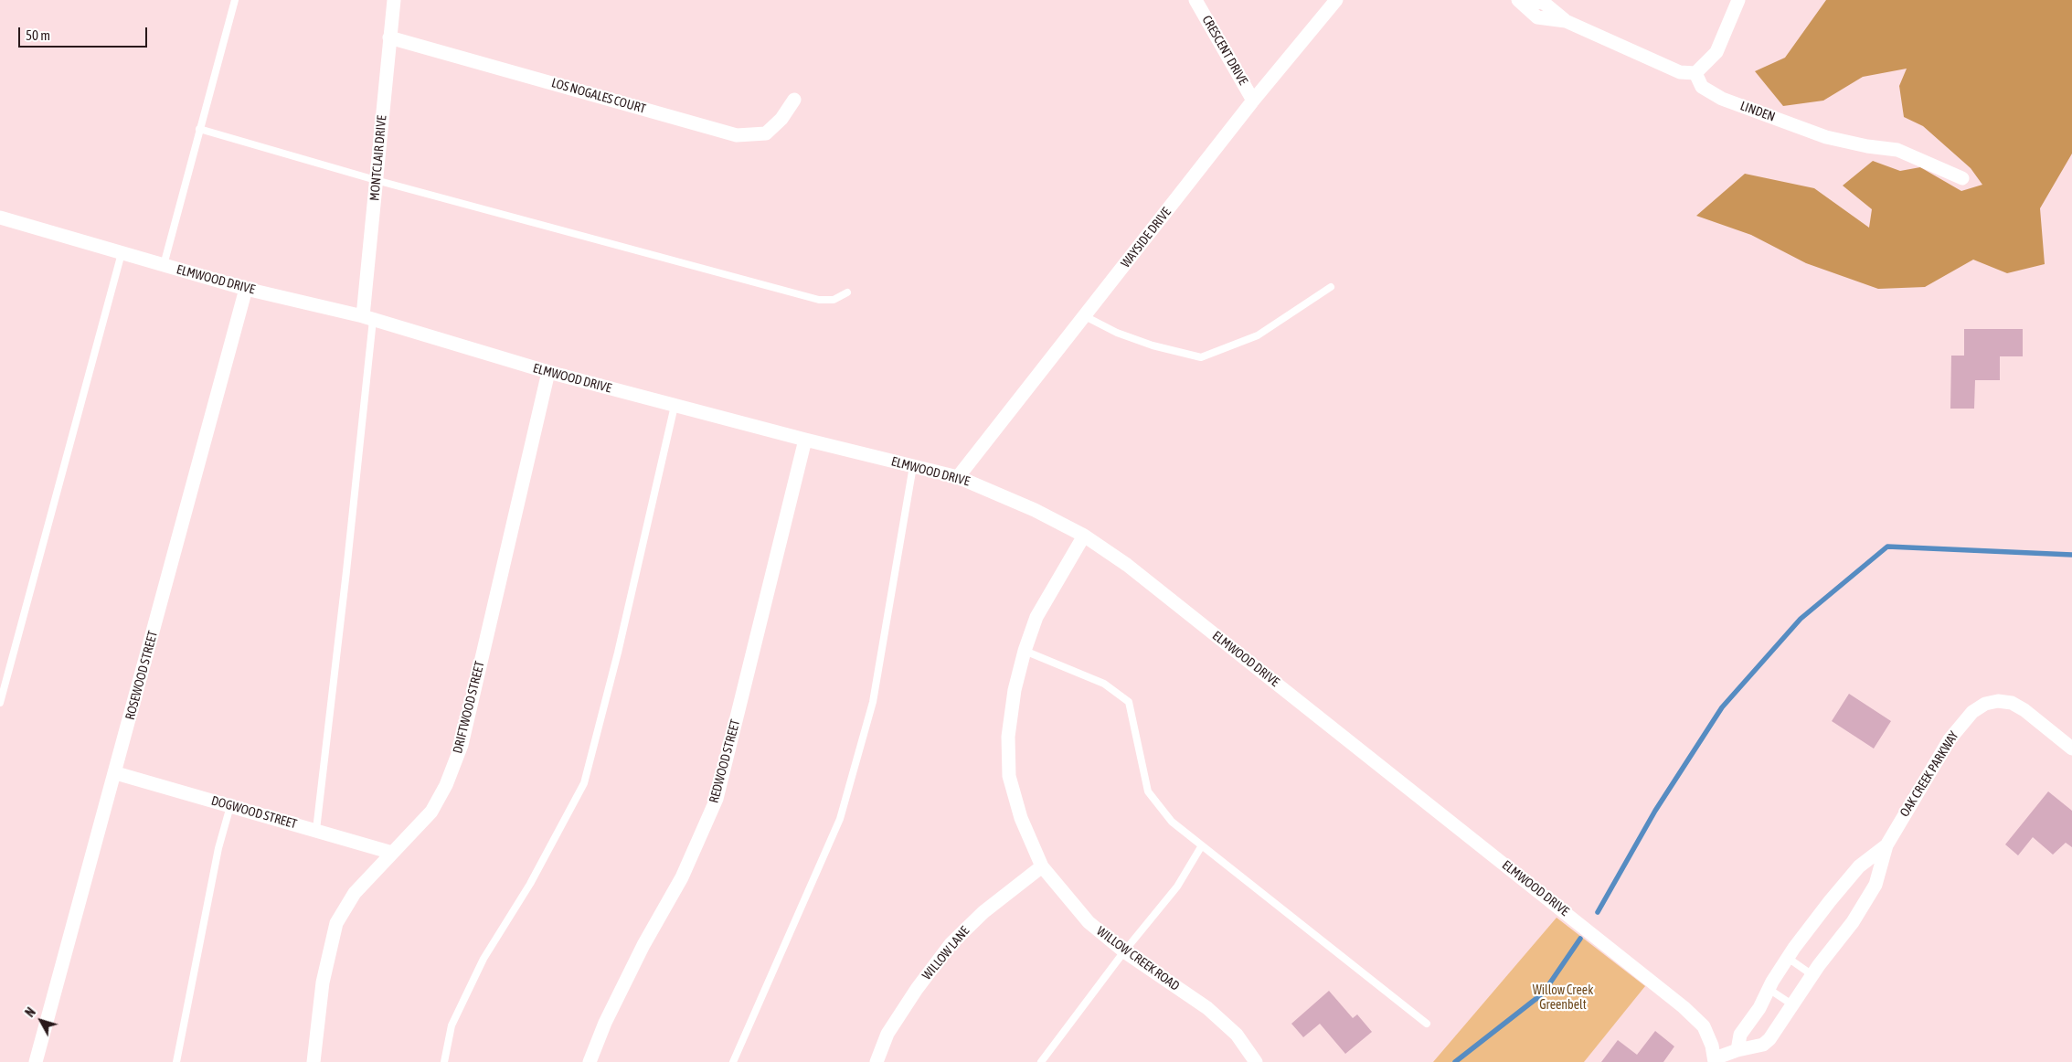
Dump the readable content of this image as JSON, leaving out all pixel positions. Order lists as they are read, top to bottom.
{
  "streets": {
    "street": [
      "CRESCENT DRIVE",
      "LOS NOGALES COURT",
      "LINDEN",
      "MONTCLAIR DRIVE",
      "WAYSIDE DRIVE",
      "ELMWOOD DRIVE",
      "ROSEWOOD STREET",
      "DRIFTWOOD STREET",
      "REDWOOD STREET",
      "OAK CREEK PARKWAY",
      "DOGWOOD STREET",
      "WILLOW LANE",
      "WILLOW CREEK ROAD"
    ]
  },
  "crossings": [
    ["CRESCENT DRIVE", "WAYSIDE DRIVE"],
    ["LOS NOGALES COURT", "MONTCLAIR DRIVE"],
    ["MONTCLAIR DRIVE", "ELMWOOD DRIVE"],
    ["WAYSIDE DRIVE", "ELMWOOD DRIVE"],
    ["ELMWOOD DRIVE", "ROSEWOOD STREET"],
    ["ELMWOOD DRIVE", "DRIFTWOOD STREET"],
    ["ELMWOOD DRIVE", "REDWOOD STREET"],
    ["ELMWOOD DRIVE", "OAK CREEK PARKWAY"],
    ["ELMWOOD DRIVE", "WILLOW CREEK ROAD"],
    ["ROSEWOOD STREET", "DOGWOOD STREET"],
    ["DRIFTWOOD STREET", "DOGWOOD STREET"],
    ["WILLOW LANE", "WILLOW CREEK ROAD"]
  ],
  "parks": ["Willow Creek Greenbelt"],
  "scale_bar": "50 m",
  "north": "top left"
}
